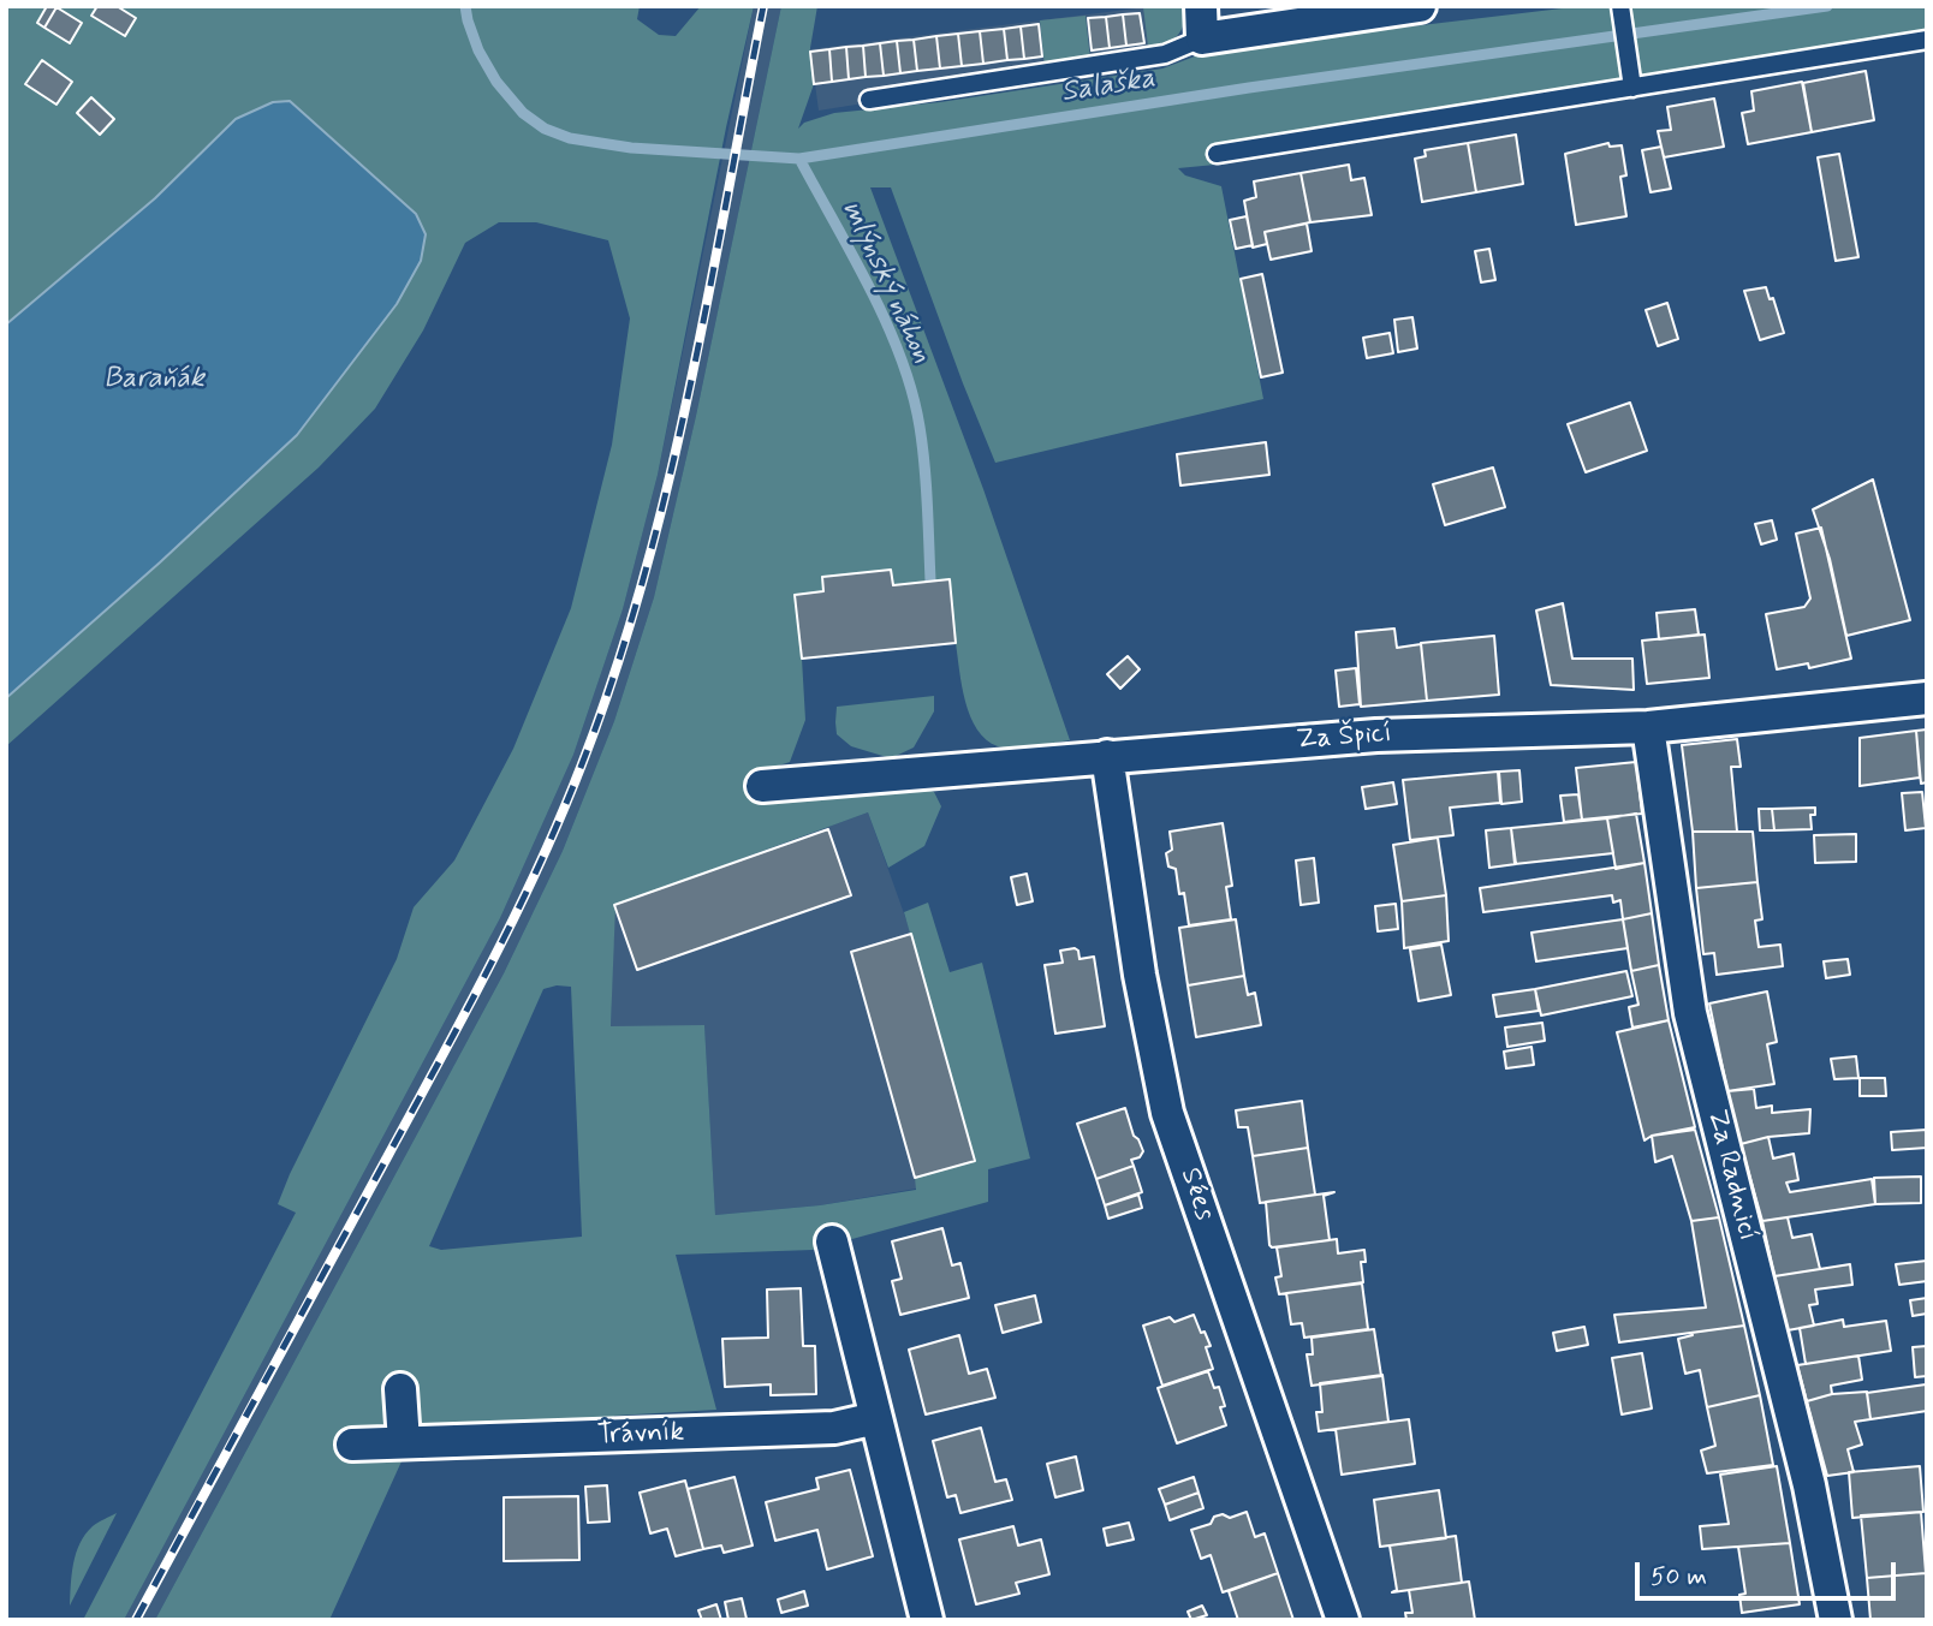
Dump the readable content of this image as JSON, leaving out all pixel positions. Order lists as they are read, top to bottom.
{
  "streets": {
    "street": [
      "Za Špicí",
      "Za Radnicí",
      "Sées",
      "Trávník"
    ]
  },
  "crossings": [
    ["Za Špicí", "Za Radnicí"],
    ["Za Špicí", "Sées"]
  ],
  "water": ["Salaška", "mlýnský náhon", "Baraňák"],
  "scale_bar": "50 m"
}
